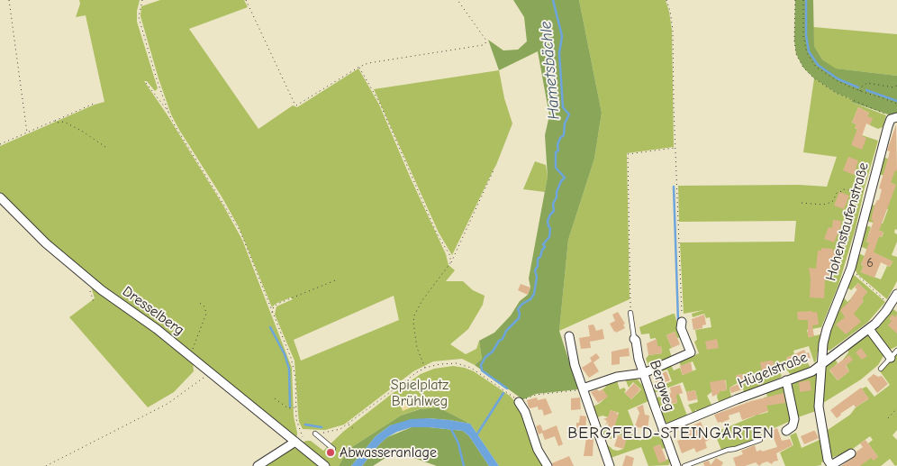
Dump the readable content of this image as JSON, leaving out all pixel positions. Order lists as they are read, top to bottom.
{
  "streets": {
    "street": [
      "Hohenstaufenstraße",
      "Dresselberg",
      "Hügelstraße",
      "Bergweg"
    ]
  },
  "crossings": [
    ["Hohenstaufenstraße", "Hügelstraße"],
    ["Hügelstraße", "Bergweg"]
  ],
  "districts": ["BERGFELD-STEINGÄRTEN"],
  "water": ["Hametsbächle"],
  "parks": ["Spielplatz Brühlweg"],
  "places": ["Abwasseranlage"],
  "house_numbers": ["6"]
}
